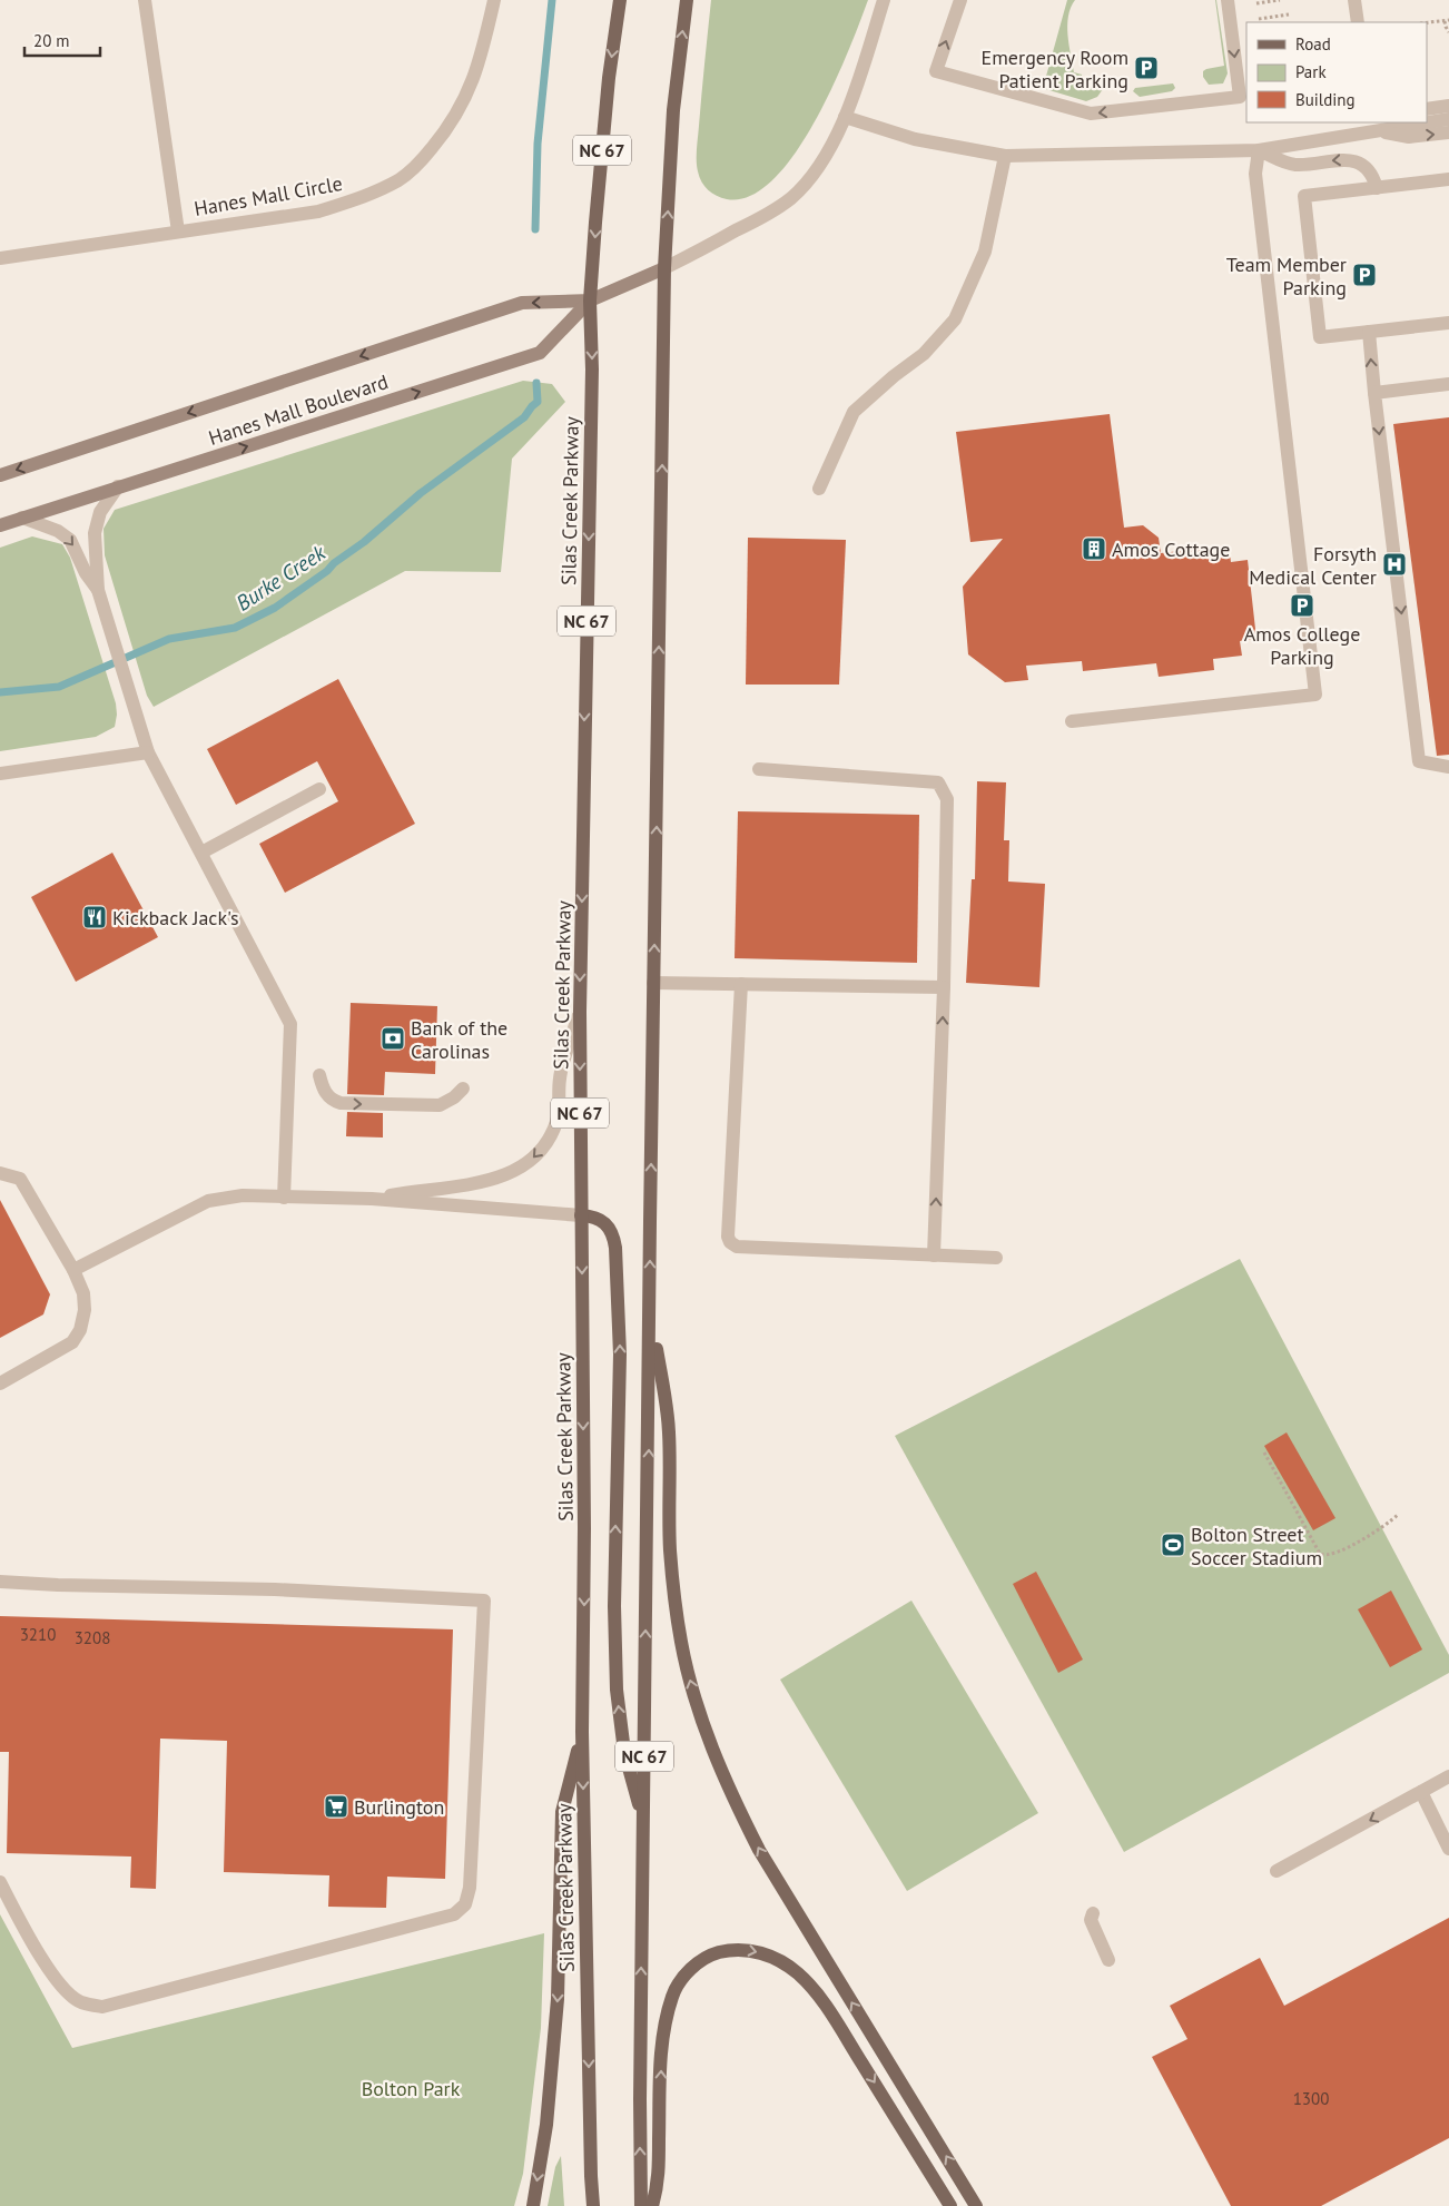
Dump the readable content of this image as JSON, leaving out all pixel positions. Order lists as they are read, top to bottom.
{
  "streets": {
    "main road": ["NC 67", "Hanes Mall Boulevard", "Silas Creek Parkway"],
    "lane": ["Hanes Mall Circle"]
  },
  "crossings": [
    ["NC 67", "Hanes Mall Boulevard"],
    ["Hanes Mall Boulevard", "Silas Creek Parkway"]
  ],
  "water": ["Burke Creek"],
  "parks": ["Bolton Park"],
  "places": {
    "parking": ["Emergency Room Patient Parking", "Team Member Parking", "Amos College Parking"],
    "building": ["Amos Cottage"],
    "hospital": ["Forsyth Medical Center"],
    "restaurant": ["Kickback Jack's"],
    "bank": ["Bank of the Carolinas"],
    "sports": ["Bolton Street Soccer Stadium"],
    "supermarket": ["Burlington"]
  },
  "house_numbers": ["3210", "3208", "1300"],
  "legend": ["Road", "Park", "Building"],
  "scale_bar": "20 m"
}
